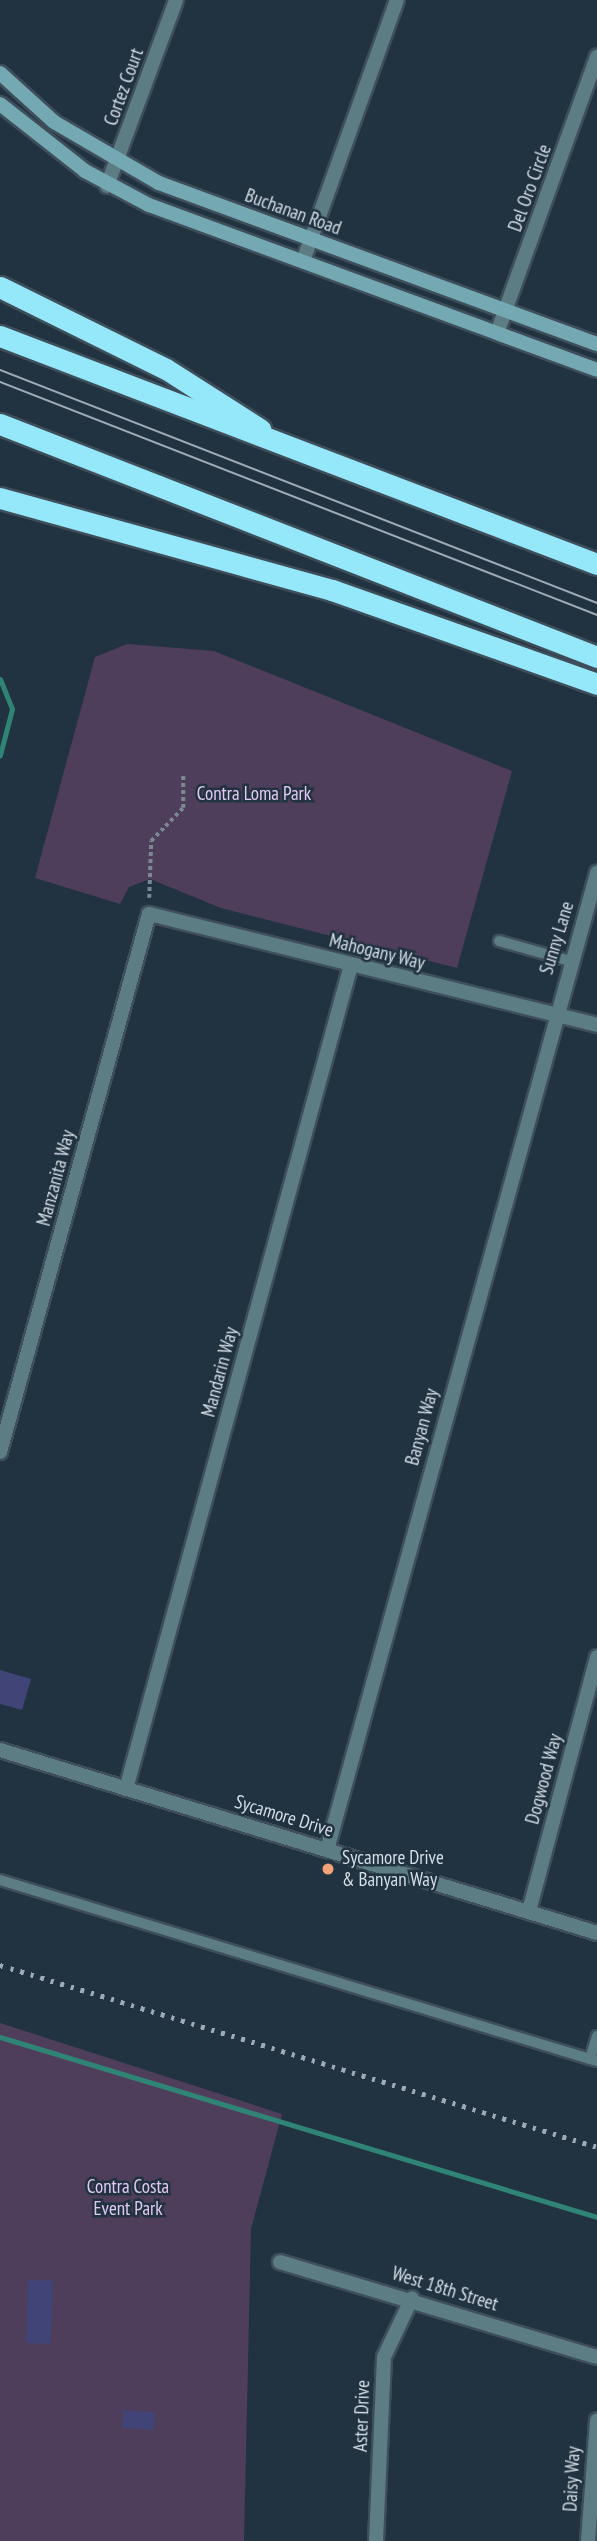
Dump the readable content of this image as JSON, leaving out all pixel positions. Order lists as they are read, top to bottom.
{
  "streets": {
    "main road": ["Buchanan Road"],
    "street": [
      "Cortez Court",
      "Del Oro Circle",
      "Sunny Lane",
      "Mahogany Way",
      "Manzanita Way",
      "Mandarin Way",
      "Banyan Way",
      "Dogwood Way",
      "Sycamore Drive",
      "West 18th Street",
      "Aster Drive",
      "Daisy Way"
    ]
  },
  "crossings": [
    ["Cortez Court", "Buchanan Road"],
    ["Del Oro Circle", "Buchanan Road"],
    ["Sunny Lane", "Mahogany Way"],
    ["Sunny Lane", "Banyan Way"],
    ["Mahogany Way", "Manzanita Way"],
    ["Mahogany Way", "Mandarin Way"],
    ["Mahogany Way", "Banyan Way"],
    ["Mandarin Way", "Sycamore Drive"],
    ["Banyan Way", "Sycamore Drive"],
    ["Dogwood Way", "Sycamore Drive"],
    ["West 18th Street", "Aster Drive"]
  ],
  "parks": ["Contra Loma Park", "Contra Costa Event Park"],
  "places": ["Sycamore Drive & Banyan Way"]
}
